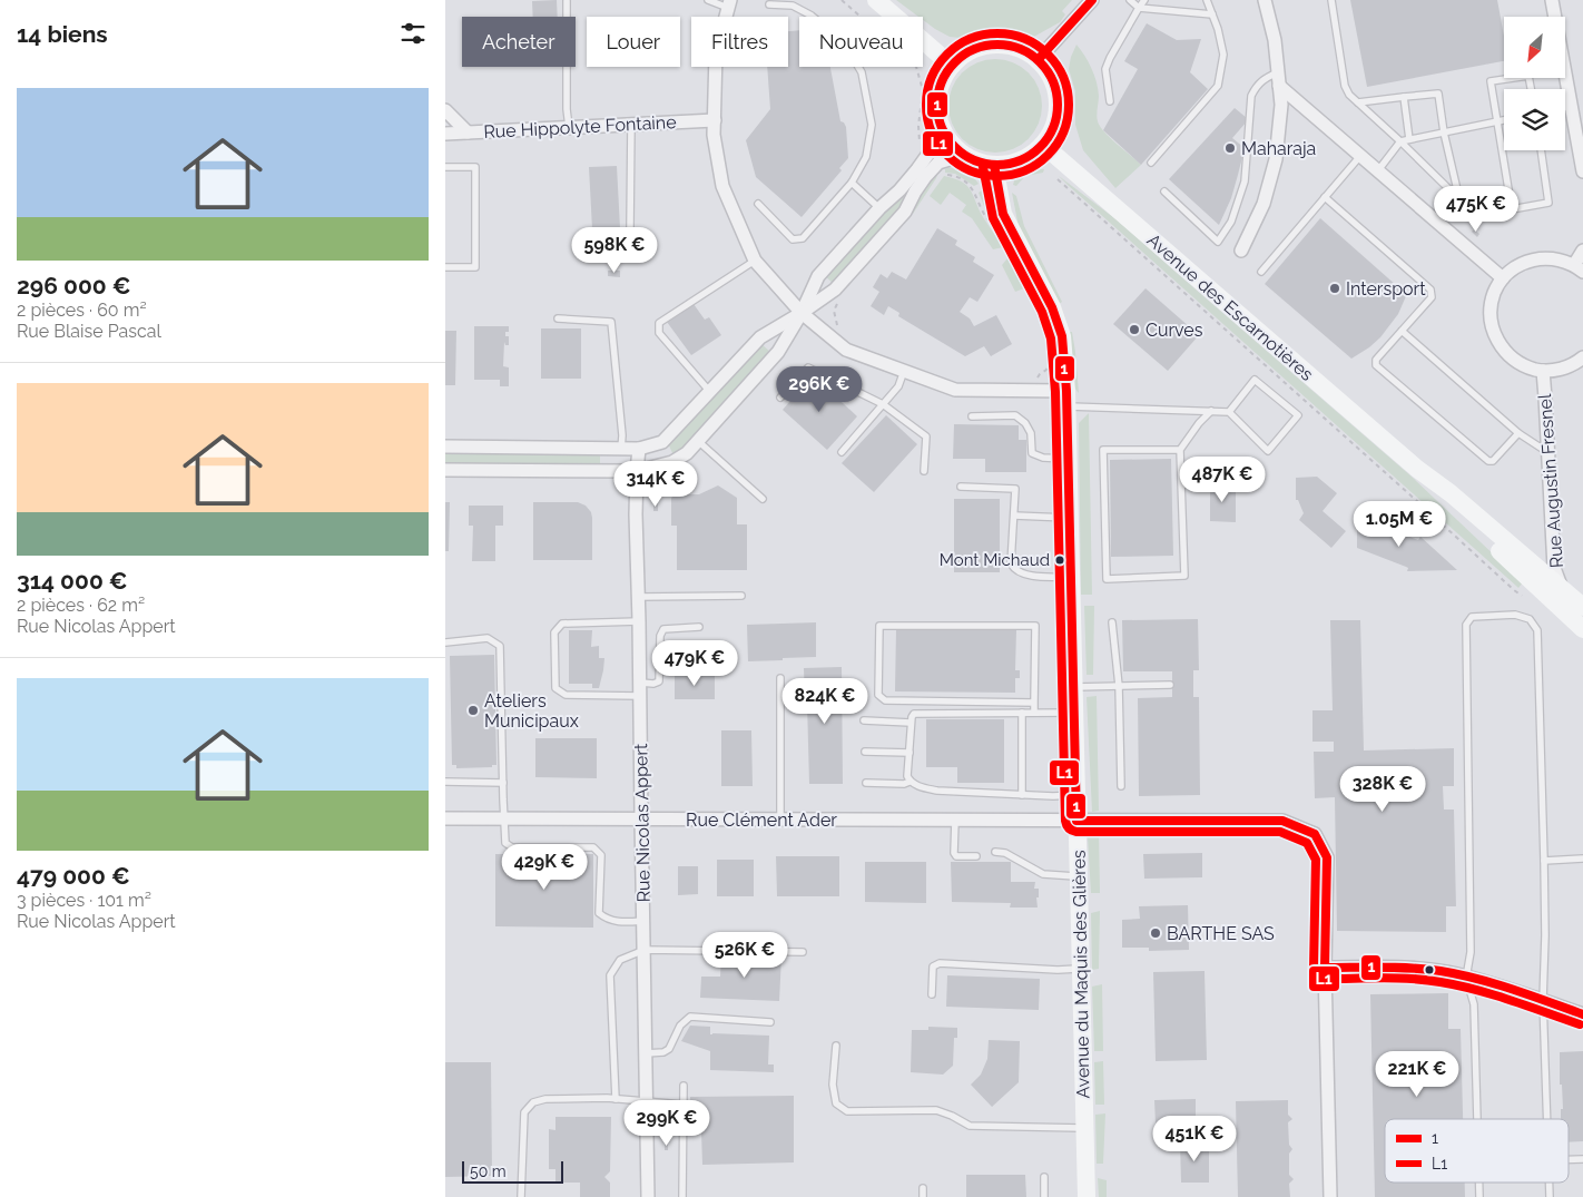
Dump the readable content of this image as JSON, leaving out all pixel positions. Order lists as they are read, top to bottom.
{
  "streets": {
    "main road": ["Avenue des Escarnotières", "Avenue du Maquis des Glières"],
    "street": [
      "Rue Hippolyte Fontaine",
      "Rue Augustin Fresnel",
      "Rue Clément Ader",
      "Rue Nicolas Appert"
    ]
  },
  "crossings": [
    ["Avenue des Escarnotières", "Rue Augustin Fresnel"],
    ["Avenue des Escarnotières", "Avenue du Maquis des Glières"],
    ["Rue Clément Ader", "Rue Nicolas Appert"],
    ["Rue Clément Ader", "Avenue du Maquis des Glières"]
  ],
  "places": [
    "Maharaja",
    "Intersport",
    "Curves",
    "Mont Michaud",
    "Ateliers Municipaux",
    "BARTHE SAS"
  ],
  "lines": ["transit line 1", "transit line L1"],
  "legend": ["1", "L1"],
  "scale_bar": "50 m",
  "north": "bottom left",
  "page": {
    "heading": "14 biens",
    "chip": [
      "Acheter",
      "Louer",
      "Filtres",
      "Nouveau"
    ],
    "list": [
      {
        "name": "296 000 €",
        "note": "2 pièces · 60 m² · Rue Blaise Pascal"
      },
      {
        "name": "314 000 €",
        "note": "2 pièces · 62 m² · Rue Nicolas Appert"
      },
      {
        "name": "479 000 €",
        "note": "3 pièces · 101 m² · Rue Nicolas Appert"
      }
    ],
    "price": [
      "475K €",
      "598K €",
      "296K €",
      "487K €",
      "314K €",
      "1.05M €",
      "479K €",
      "824K €",
      "328K €",
      "429K €",
      "526K €",
      "221K €",
      "299K €",
      "451K €"
    ],
    "scale": "50 m"
  }
}
